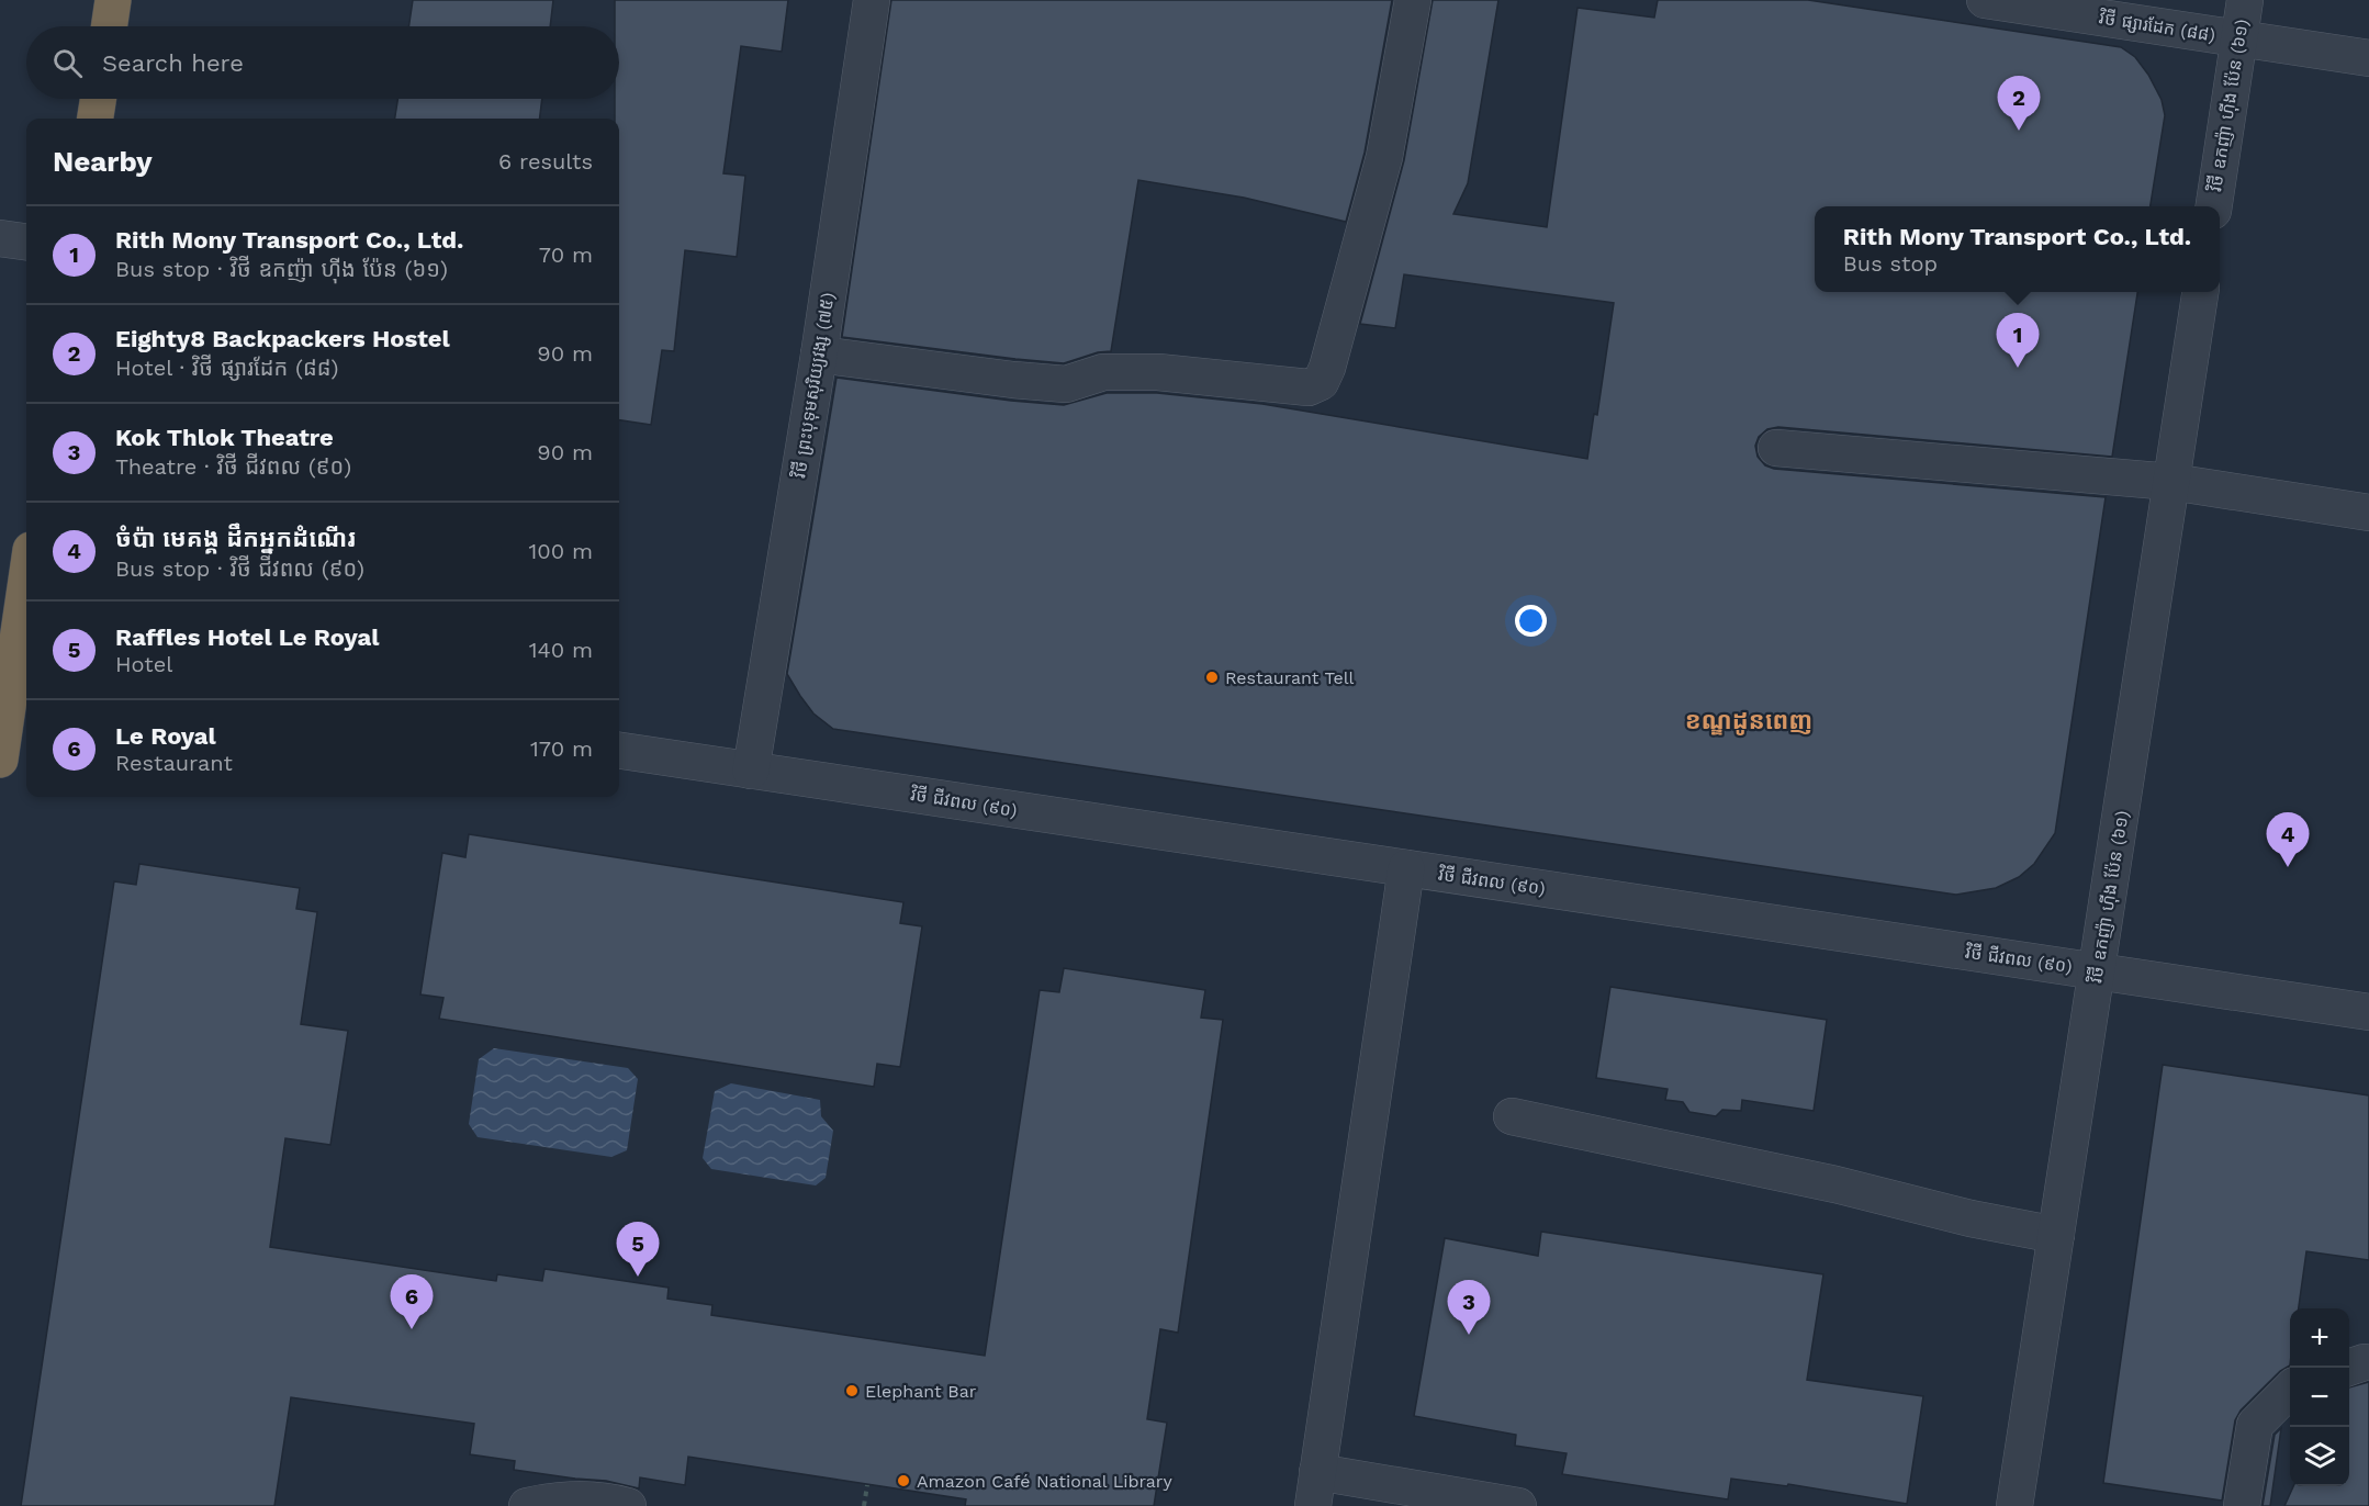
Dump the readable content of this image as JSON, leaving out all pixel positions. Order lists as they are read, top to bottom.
{
  "streets": {
    "street": [
      "វិថី ផ្សារដែក (៨៨)",
      "វិថី ឧកញ៉ា ហ៊ីង ប៉ែន (៦១)",
      "វិថី ព្រះបុទុមសុរិយ្យវង្ស (៧៥)",
      "វិថី ជីវពល (៩០)"
    ]
  },
  "crossings": [
    ["វិថី ផ្សារដែក (៨៨)", "វិថី ឧកញ៉ា ហ៊ីង ប៉ែន (៦១)"],
    ["វិថី ឧកញ៉ា ហ៊ីង ប៉ែន (៦១)", "វិថី ជីវពល (៩០)"],
    ["វិថី ព្រះបុទុមសុរិយ្យវង្ស (៧៥)", "វិថី ជីវពល (៩០)"]
  ],
  "districts": ["ខណ្ឌដូនពេញ"],
  "places": ["Restaurant Tell", "Elephant Bar", "Amazon Café National Library"],
  "page": {
    "search": "Search here",
    "pins": [
      "2",
      "1",
      "4",
      "5",
      "6",
      "3"
    ],
    "heading": ["Nearby", "6 results"],
    "list": [
      {
        "mark": "1",
        "name": "Rith Mony Transport Co., Ltd.",
        "note": "Bus stop · វិថី ឧកញ៉ា ហ៊ីង ប៉ែន (៦១)",
        "value": "70 m"
      },
      {
        "mark": "2",
        "name": "Eighty8 Backpackers Hostel",
        "note": "Hotel · វិថី ផ្សារដែក (៨៨)",
        "value": "90 m"
      },
      {
        "mark": "3",
        "name": "Kok Thlok Theatre",
        "note": "Theatre · វិថី ជីវពល (៩០)",
        "value": "90 m"
      },
      {
        "mark": "4",
        "name": "ចំប៉ា មេគង្គ ដឹកអ្នកដំណើរ",
        "note": "Bus stop · វិថី ជីវពល (៩០)",
        "value": "100 m"
      },
      {
        "mark": "5",
        "name": "Raffles Hotel Le Royal",
        "note": "Hotel",
        "value": "140 m"
      },
      {
        "mark": "6",
        "name": "Le Royal",
        "note": "Restaurant",
        "value": "170 m"
      }
    ],
    "popup": ["Rith Mony Transport Co., Ltd.", "Bus stop"],
    "map_buttons": ["+", "−"]
  }
}
